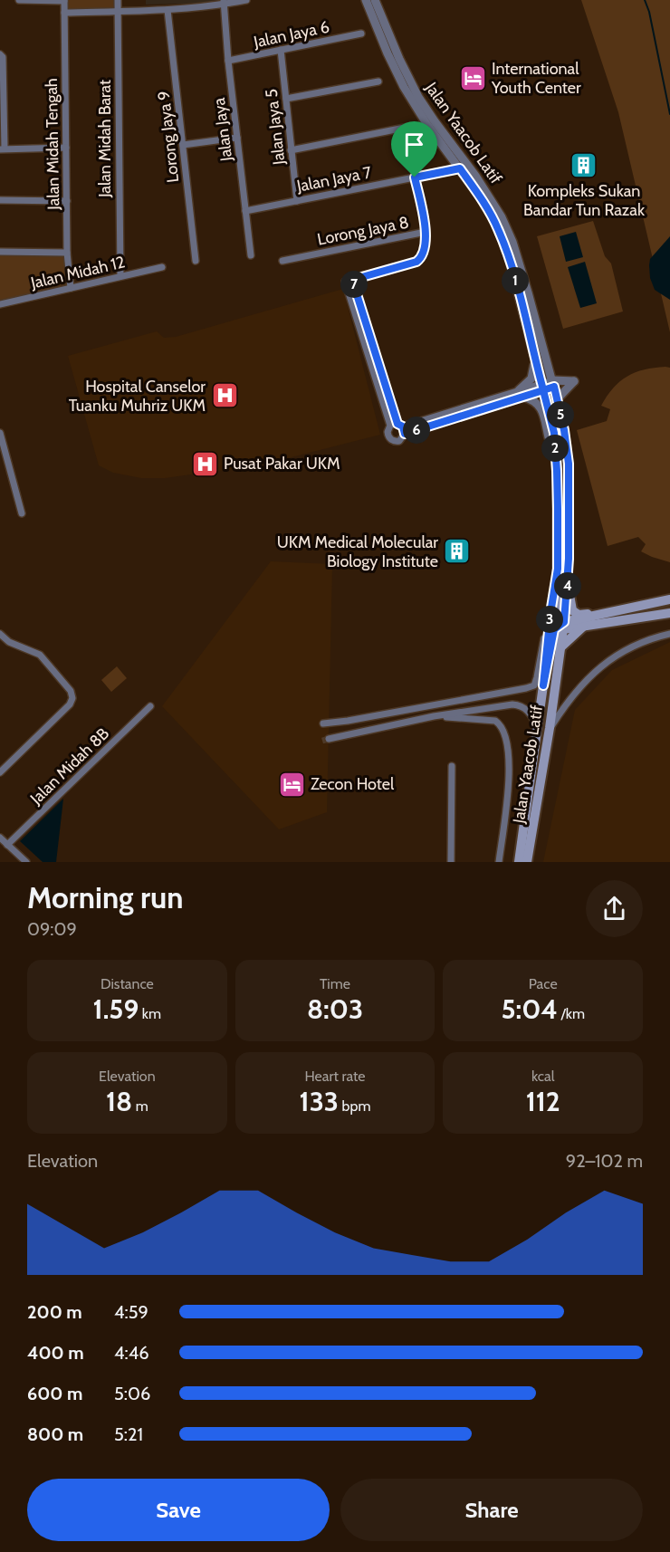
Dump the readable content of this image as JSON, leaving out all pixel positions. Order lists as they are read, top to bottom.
{
  "streets": {
    "main road": ["Jalan Yaacob Latif"],
    "street": [
      "Jalan Jaya 6",
      "Jalan Jaya 5",
      "Jalan Jaya",
      "Lorong Jaya 9",
      "Jalan Midah Barat",
      "Jalan Midah Tengah",
      "Jalan Jaya 7",
      "Lorong Jaya 8",
      "Jalan Midah 12",
      "Jalan Midah 8B"
    ]
  },
  "crossings": [
    ["Jalan Jaya 6", "Jalan Jaya 5"],
    ["Jalan Jaya 6", "Jalan Jaya"],
    ["Jalan Jaya 5", "Jalan Jaya 7"],
    ["Jalan Jaya", "Jalan Jaya 7"],
    ["Jalan Yaacob Latif", "Jalan Jaya 7"],
    ["Jalan Midah Barat", "Jalan Midah 12"],
    ["Jalan Midah Tengah", "Jalan Midah 12"],
    ["Jalan Jaya 7", "Lorong Jaya 8"]
  ],
  "places": {
    "hotel": ["International Youth Center", "Zecon Hotel"],
    "building": ["Kompleks Sukan Bandar Tun Razak", "UKM Medical Molecular Biology Institute"],
    "hospital": ["Hospital Canselor Tuanku Muhriz UKM", "Pusat Pakar UKM"]
  },
  "page": {
    "pins": [
      "1",
      "7",
      "5",
      "6",
      "2",
      "4",
      "3"
    ],
    "heading": ["Morning run", "09:09"],
    "stats": [
      ["Distance", "1.59 km"],
      ["Time", "8:03"],
      ["Pace", "5:04 /km"],
      ["Elevation", "18 m"],
      ["Heart rate", "133 bpm"],
      ["kcal", "112"]
    ],
    "chart": ["Elevation", "92–102 m"],
    "list": [
      {
        "name": "200 m",
        "note": "4:59"
      },
      {
        "name": "400 m",
        "note": "4:46"
      },
      {
        "name": "600 m",
        "note": "5:06"
      },
      {
        "name": "800 m",
        "note": "5:21"
      }
    ],
    "buttons": ["Save", "Share"]
  }
}
